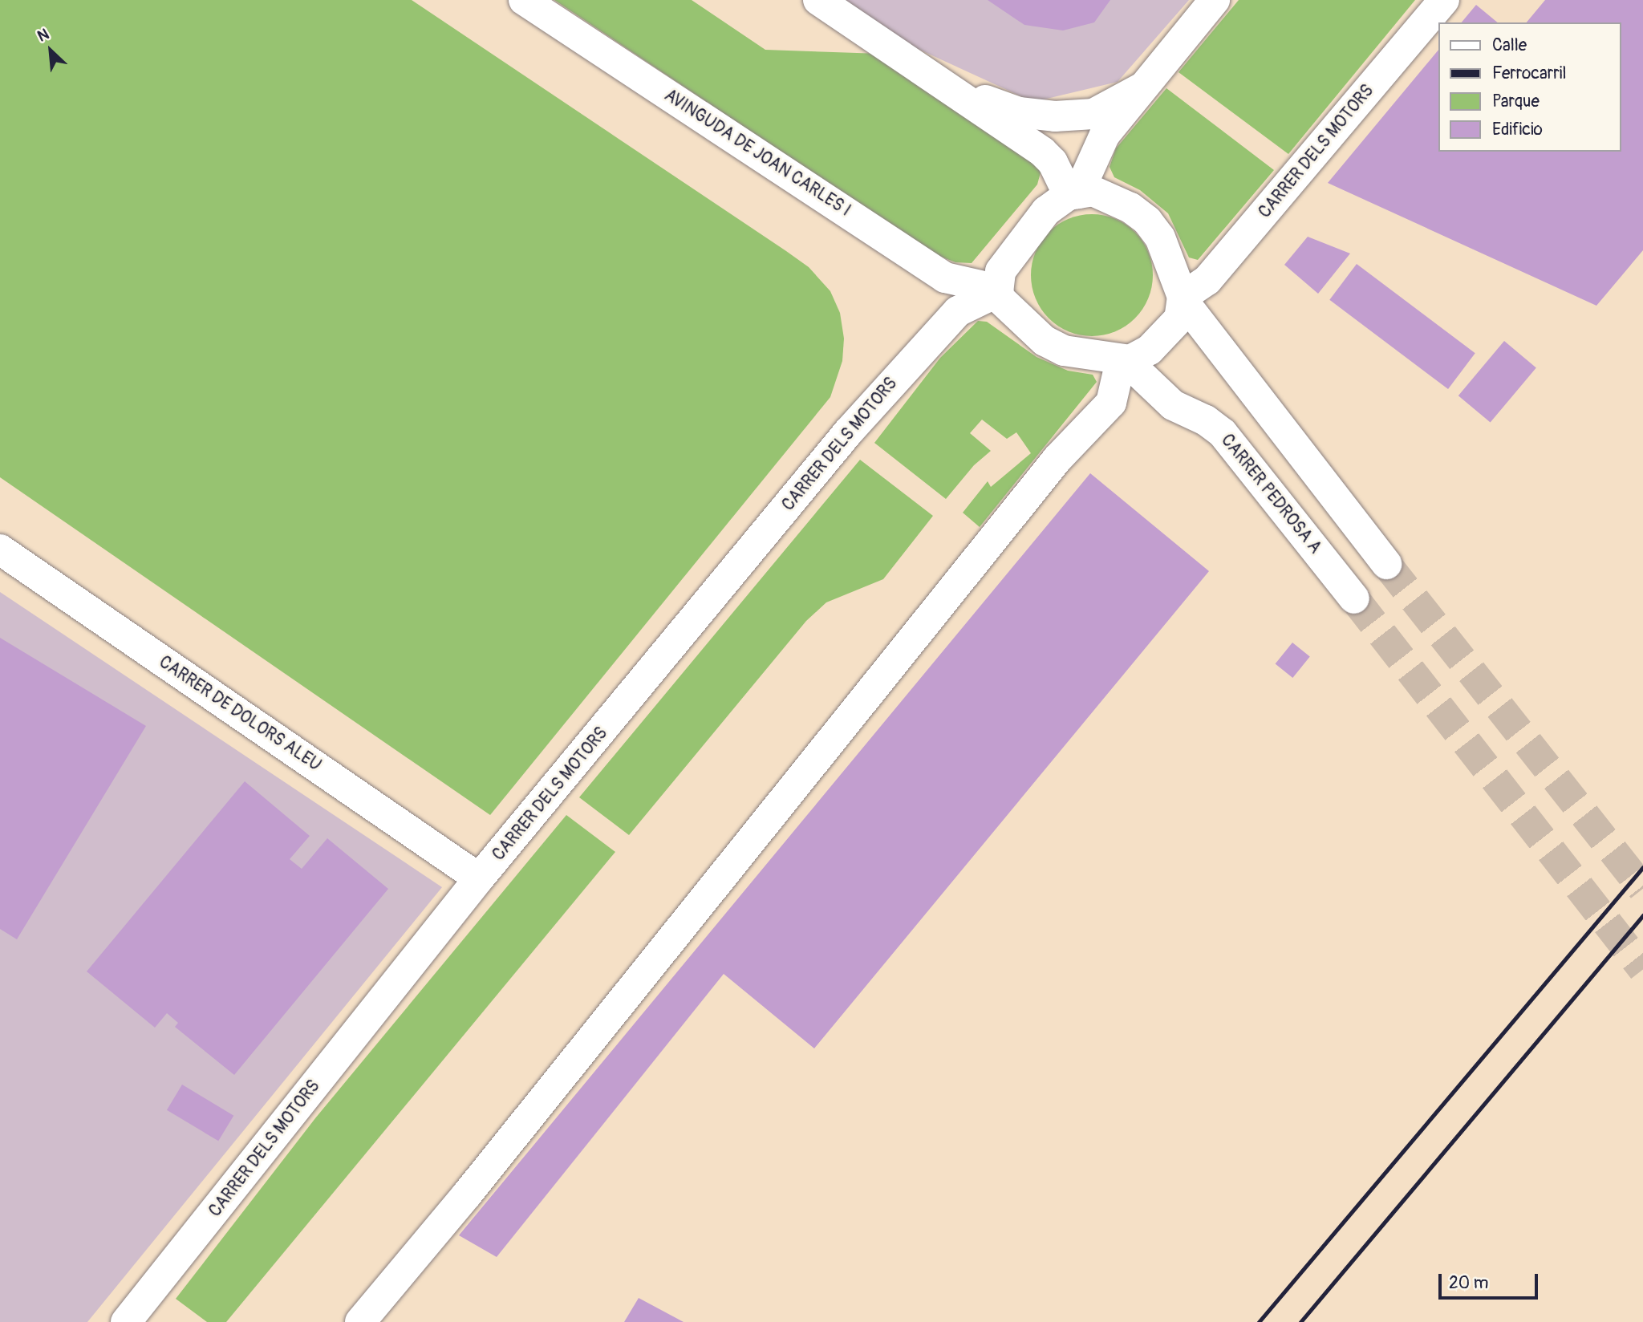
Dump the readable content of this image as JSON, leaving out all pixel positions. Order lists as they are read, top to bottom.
{
  "streets": {
    "street": [
      "CARRER DELS MOTORS",
      "AVINGUDA DE JOAN CARLES I",
      "CARRER PEDROSA A",
      "CARRER DE DOLORS ALEU"
    ]
  },
  "crossings": [
    ["CARRER DELS MOTORS", "AVINGUDA DE JOAN CARLES I"],
    ["CARRER DELS MOTORS", "CARRER PEDROSA A"],
    ["CARRER DELS MOTORS", "CARRER DE DOLORS ALEU"],
    ["AVINGUDA DE JOAN CARLES I", "CARRER PEDROSA A"]
  ],
  "legend": [
    "Calle",
    "Ferrocarril",
    "Parque",
    "Edificio"
  ],
  "scale_bar": "20 m",
  "north": "top left"
}
